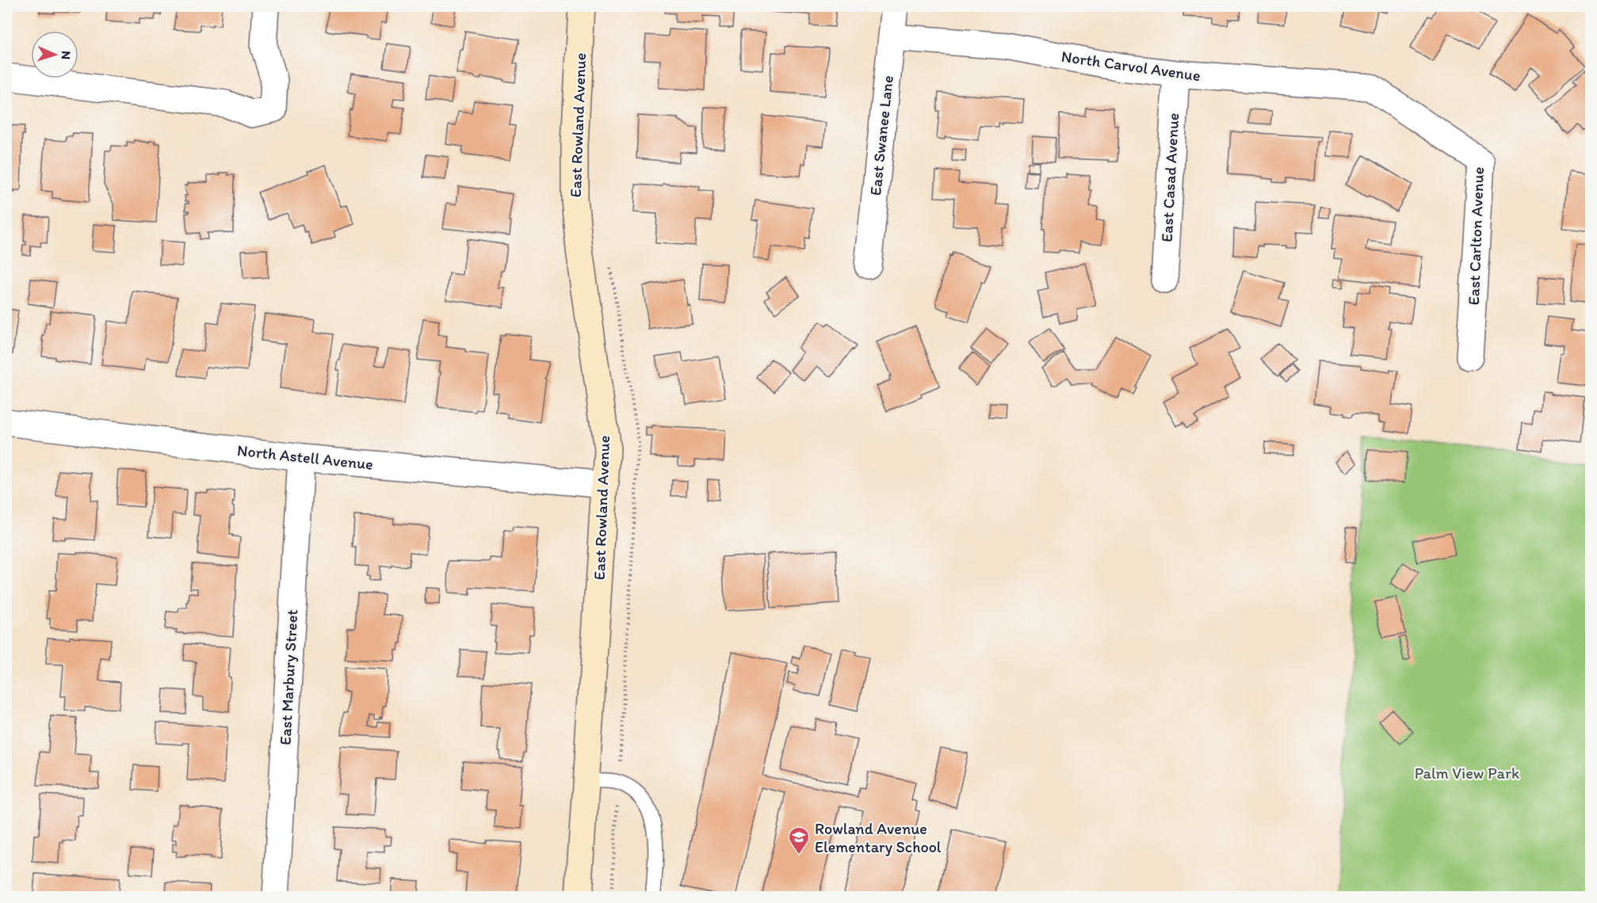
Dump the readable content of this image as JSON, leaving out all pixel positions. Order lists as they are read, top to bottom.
{
  "streets": {
    "street": [
      "North Carvol Avenue",
      "East Rowland Avenue",
      "East Swanee Lane",
      "East Casad Avenue",
      "East Carlton Avenue",
      "North Astell Avenue",
      "East Marbury Street"
    ]
  },
  "crossings": [
    ["North Carvol Avenue", "East Swanee Lane"],
    ["North Carvol Avenue", "East Casad Avenue"],
    ["North Carvol Avenue", "East Carlton Avenue"],
    ["East Rowland Avenue", "North Astell Avenue"],
    ["North Astell Avenue", "East Marbury Street"]
  ],
  "parks": ["Palm View Park"],
  "places": {
    "school or university": ["Rowland Avenue Elementary School"]
  },
  "north": "right"
}
